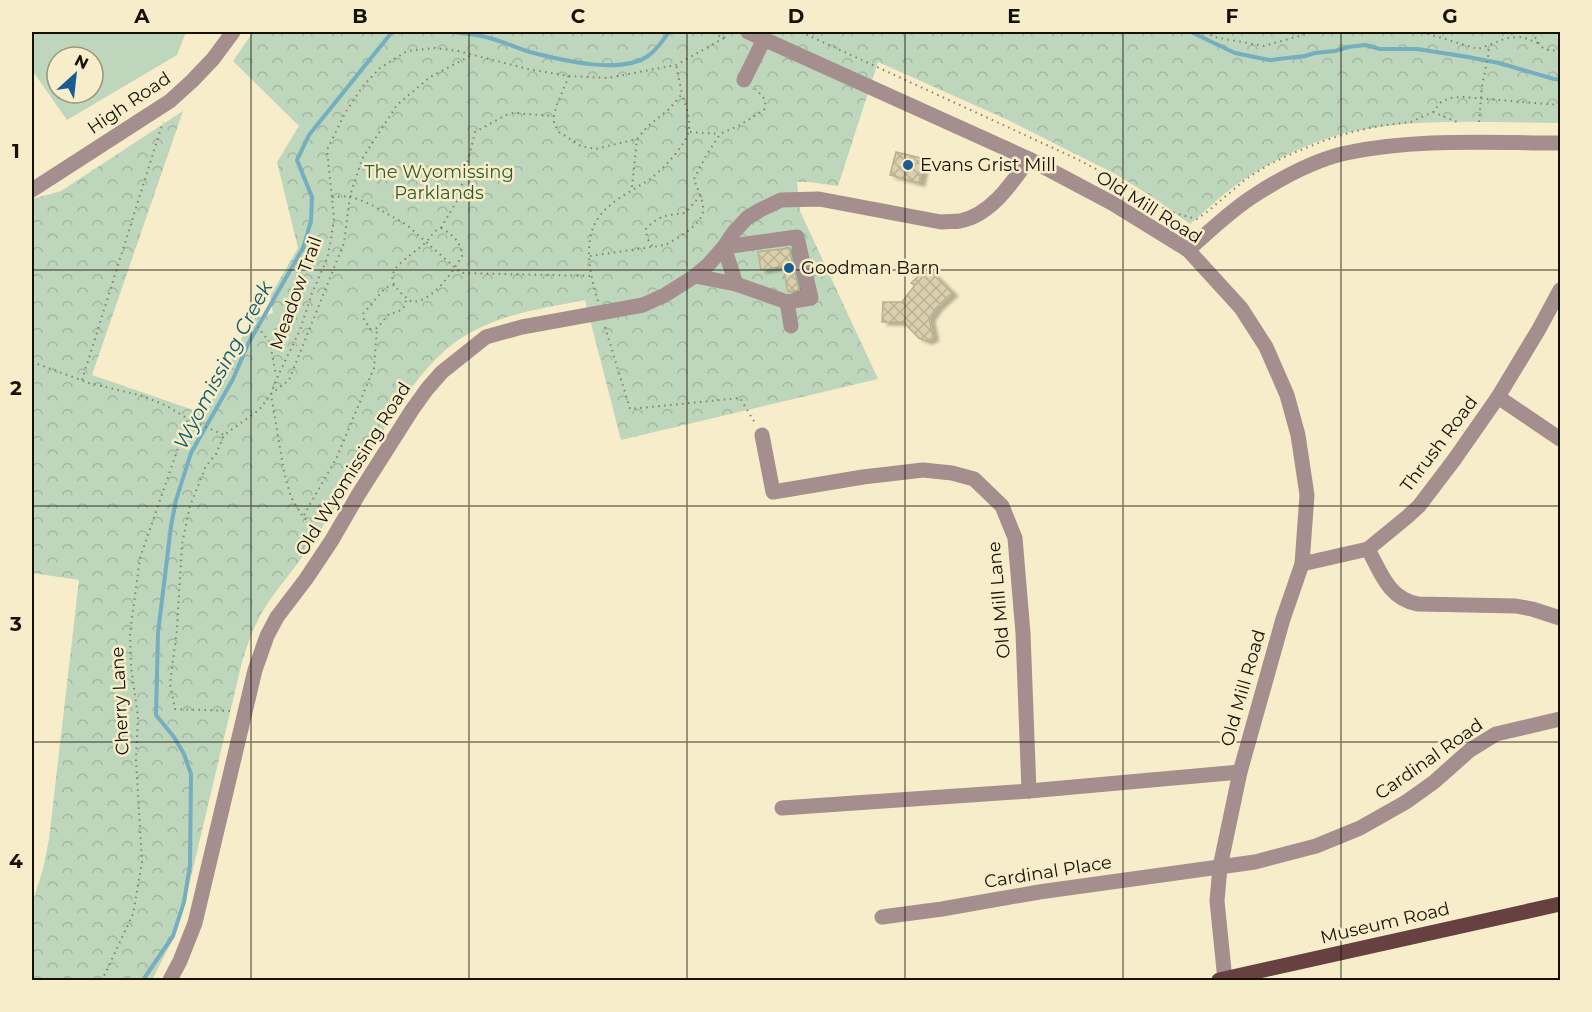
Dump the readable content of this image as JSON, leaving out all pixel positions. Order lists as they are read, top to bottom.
{
  "streets": {
    "main road": ["Museum Road"],
    "street": [
      "High Road",
      "Old Mill Road",
      "Thrush Road",
      "Old Wyomissing Road",
      "Old Mill Lane",
      "Cardinal Road",
      "Cardinal Place"
    ],
    "path": ["Meadow Trail", "Cherry Lane"]
  },
  "crossings": [
    ["Old Mill Road", "Thrush Road"],
    ["Old Mill Road", "Old Wyomissing Road"],
    ["Old Mill Road", "Cardinal Road"],
    ["Old Mill Road", "Cardinal Place"],
    ["Old Mill Road", "Museum Road"],
    ["Cardinal Road", "Cardinal Place"]
  ],
  "water": ["Wyomissing Creek"],
  "parks": ["The Wyomissing Parklands"],
  "places": ["Evans Grist Mill", "Goodman Barn"],
  "north": "top right",
  "grid": {
    "columns": [
      "A",
      "B",
      "C",
      "D",
      "E",
      "F",
      "G"
    ],
    "rows": [
      "1",
      "2",
      "3",
      "4"
    ]
  }
}
